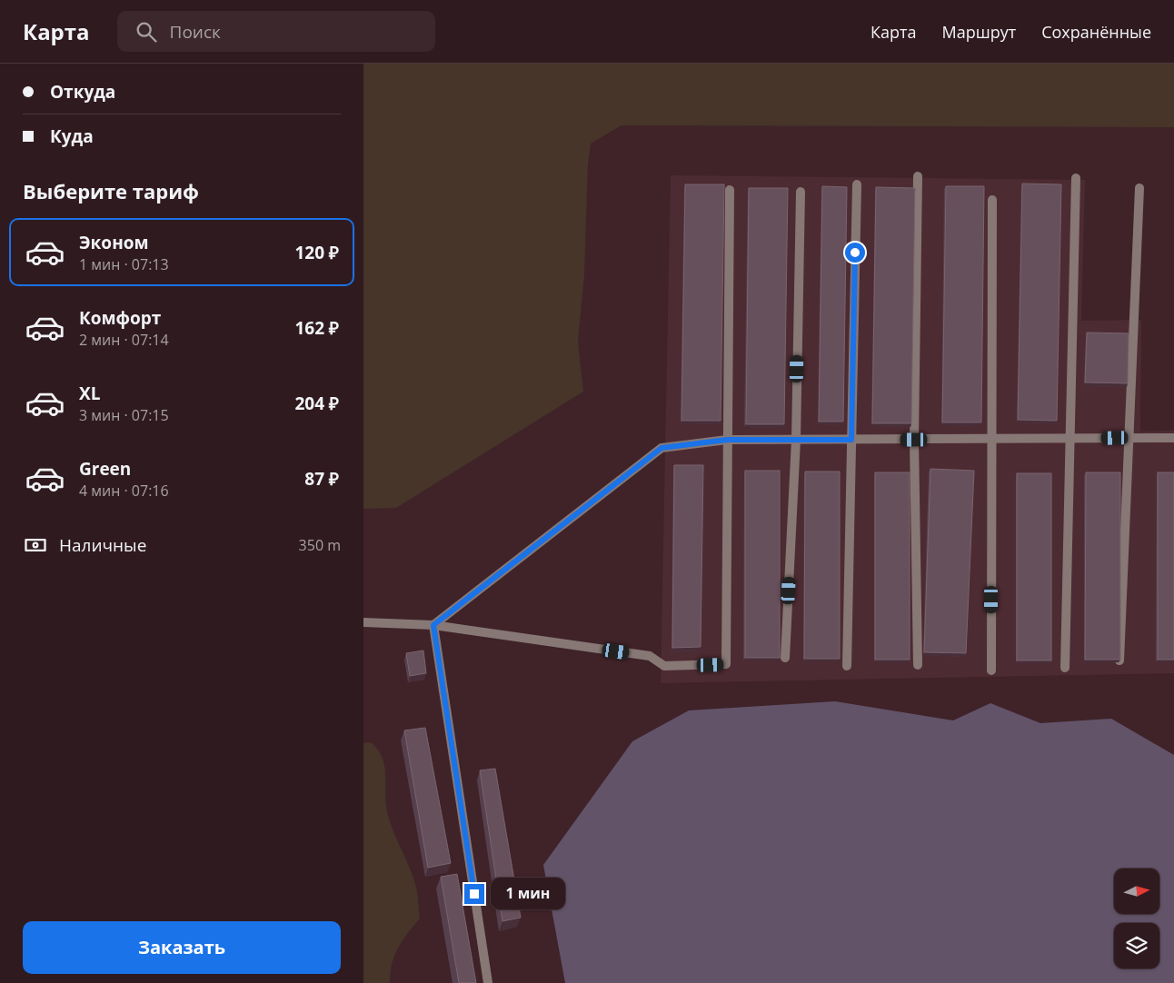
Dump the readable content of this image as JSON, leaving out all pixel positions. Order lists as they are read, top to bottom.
{
  "north": "right",
  "page": {
    "header": "Карта",
    "search": "Поиск",
    "nav": ["Карта", "Маршрут", "Сохранённые"],
    "banner": ["Откуда", "Куда"],
    "heading": "Выберите тариф",
    "list": [
      {
        "name": "Эконом",
        "note": "1 мин · 07:13",
        "value": "120 ₽"
      },
      {
        "name": "Комфорт",
        "note": "2 мин · 07:14",
        "value": "162 ₽"
      },
      {
        "name": "XL",
        "note": "3 мин · 07:15",
        "value": "204 ₽"
      },
      {
        "name": "Green",
        "note": "4 мин · 07:16",
        "value": "87 ₽"
      }
    ],
    "pay": ["Наличные", "350 m"],
    "bubble": "1 мин",
    "buttons": "Заказать"
  }
}
